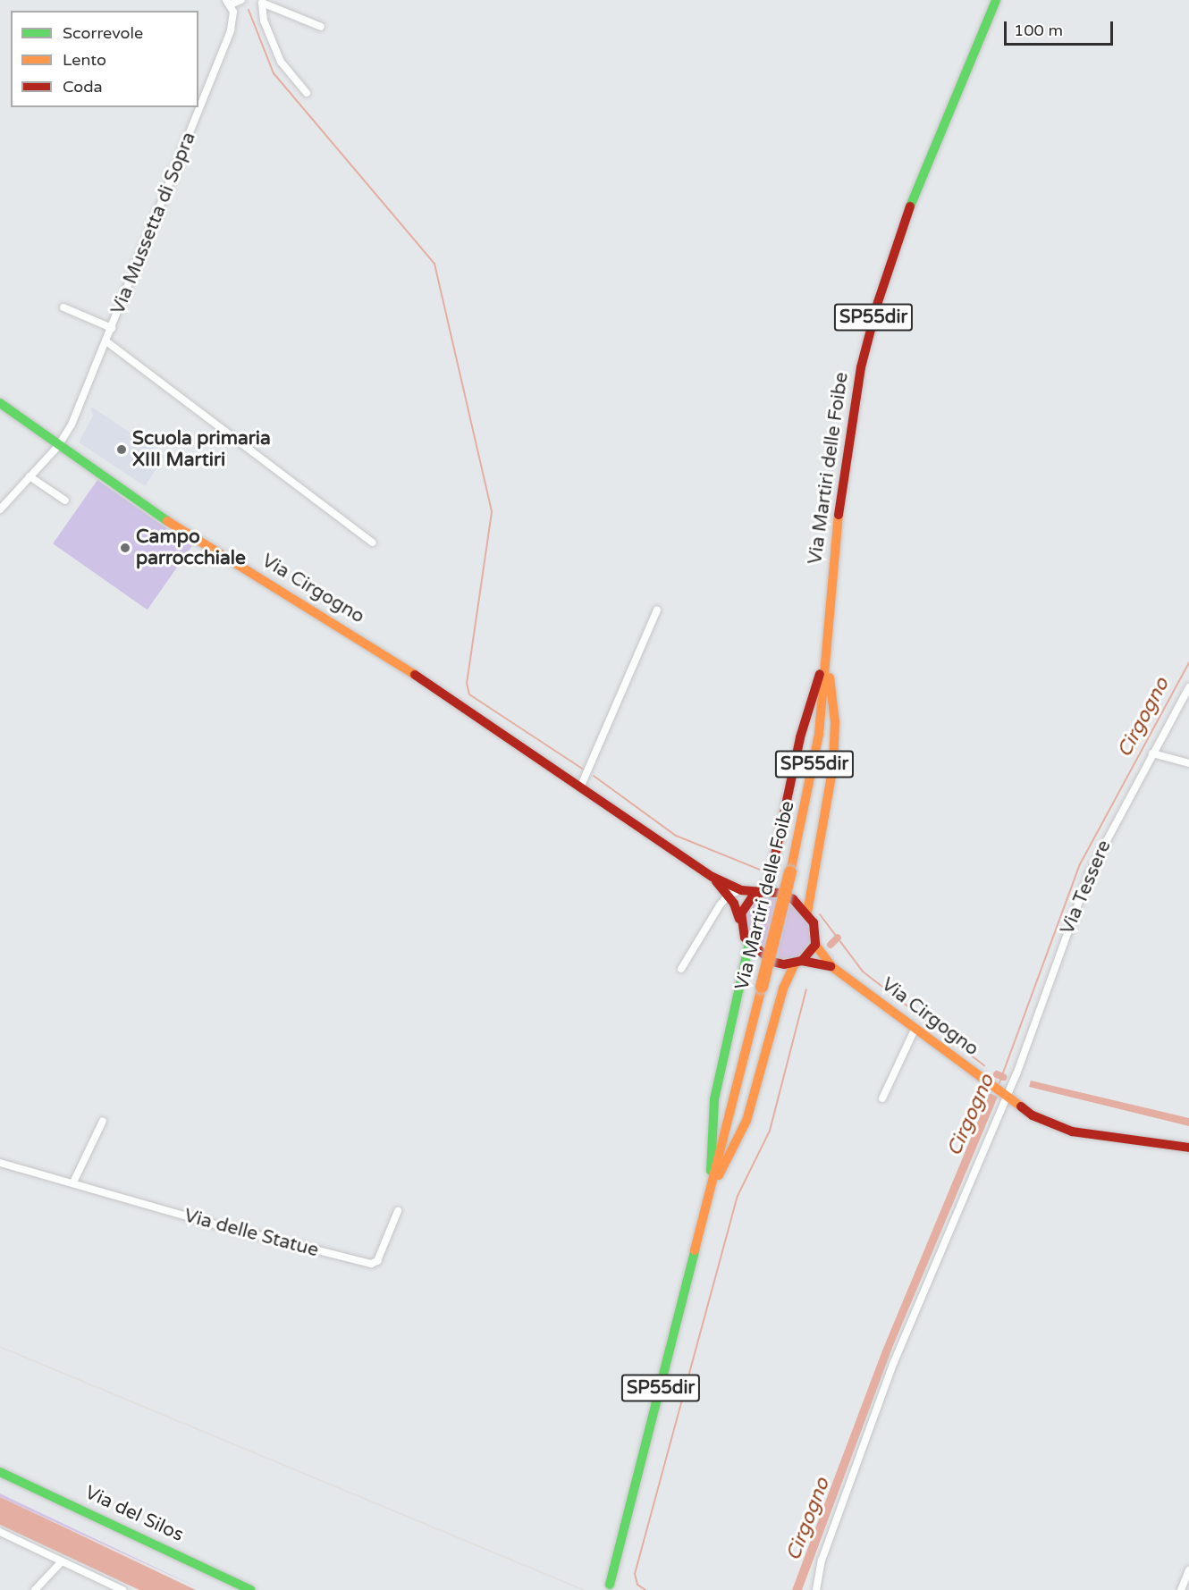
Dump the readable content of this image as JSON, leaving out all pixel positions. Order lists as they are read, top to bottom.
{
  "streets": {
    "main road": [
      "SP55dir",
      "Via Martiri delle Foibe",
      "Via Cirgogno",
      "Via del Silos"
    ],
    "street": ["Via Mussetta di Sopra", "Via Tessere", "Via delle Statue"]
  },
  "crossings": [
    ["Via Mussetta di Sopra", "Via Cirgogno"],
    ["Via Cirgogno", "Via Tessere"]
  ],
  "water": ["Cirgogno"],
  "places": ["Scuola primaria XIII Martiri", "Campo parrocchiale"],
  "legend": ["Scorrevole", "Lento", "Coda"],
  "scale_bar": "100 m"
}
